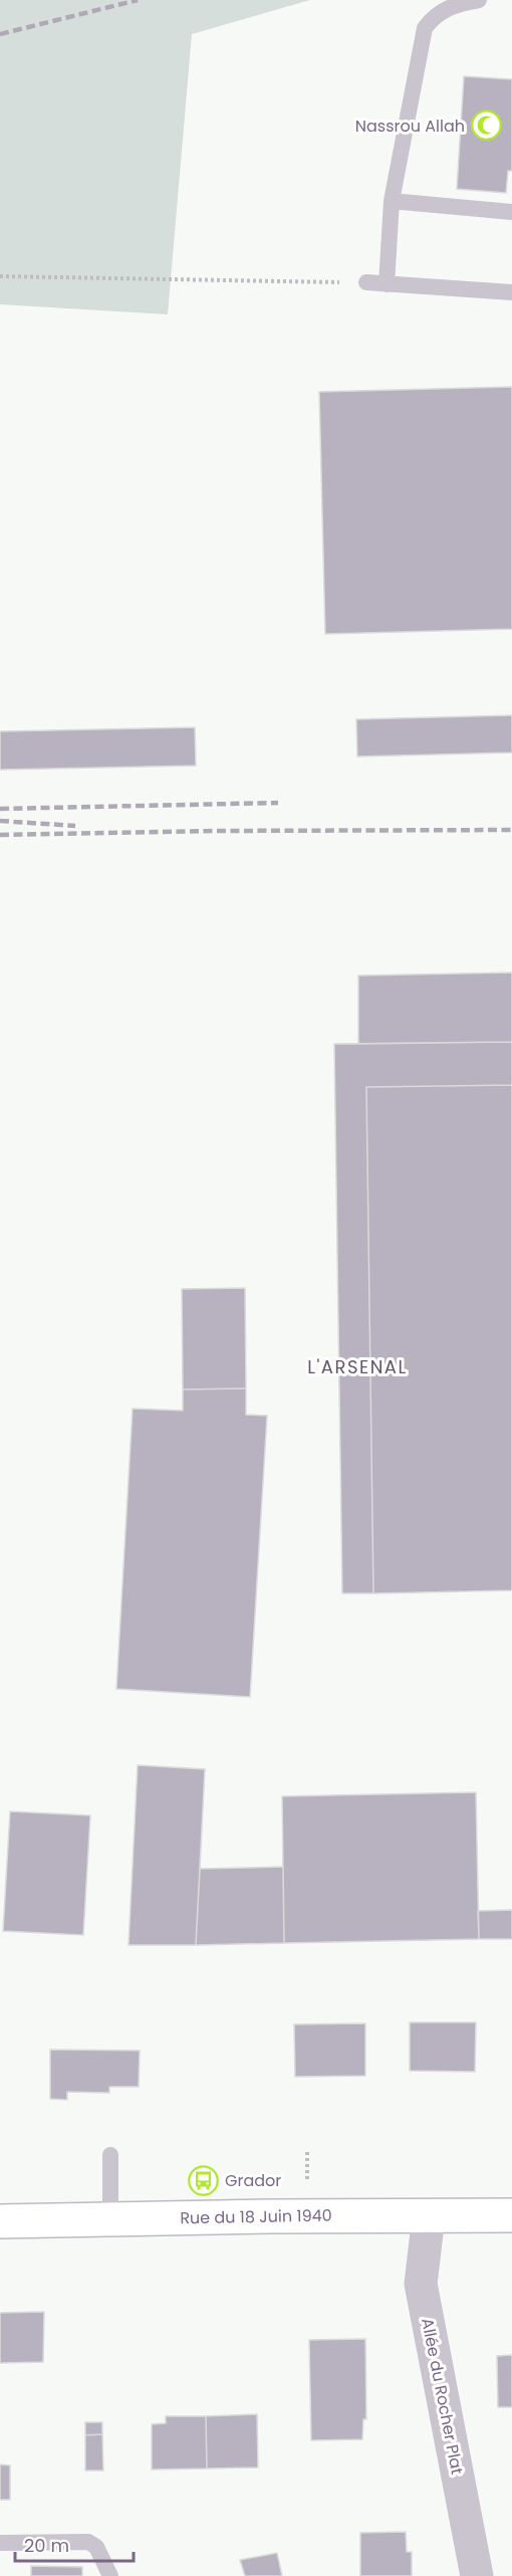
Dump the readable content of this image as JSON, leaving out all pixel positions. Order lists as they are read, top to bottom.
{
  "streets": {
    "street": ["Rue du 18 Juin 1940", "Allée du Rocher Plat"]
  },
  "crossings": [
    ["Rue du 18 Juin 1940", "Allée du Rocher Plat"]
  ],
  "districts": ["L'ARSENAL"],
  "places": {
    "mosque": ["Nassrou Allah"],
    "bus stop": ["Grador"]
  },
  "scale_bar": "20 m"
}
